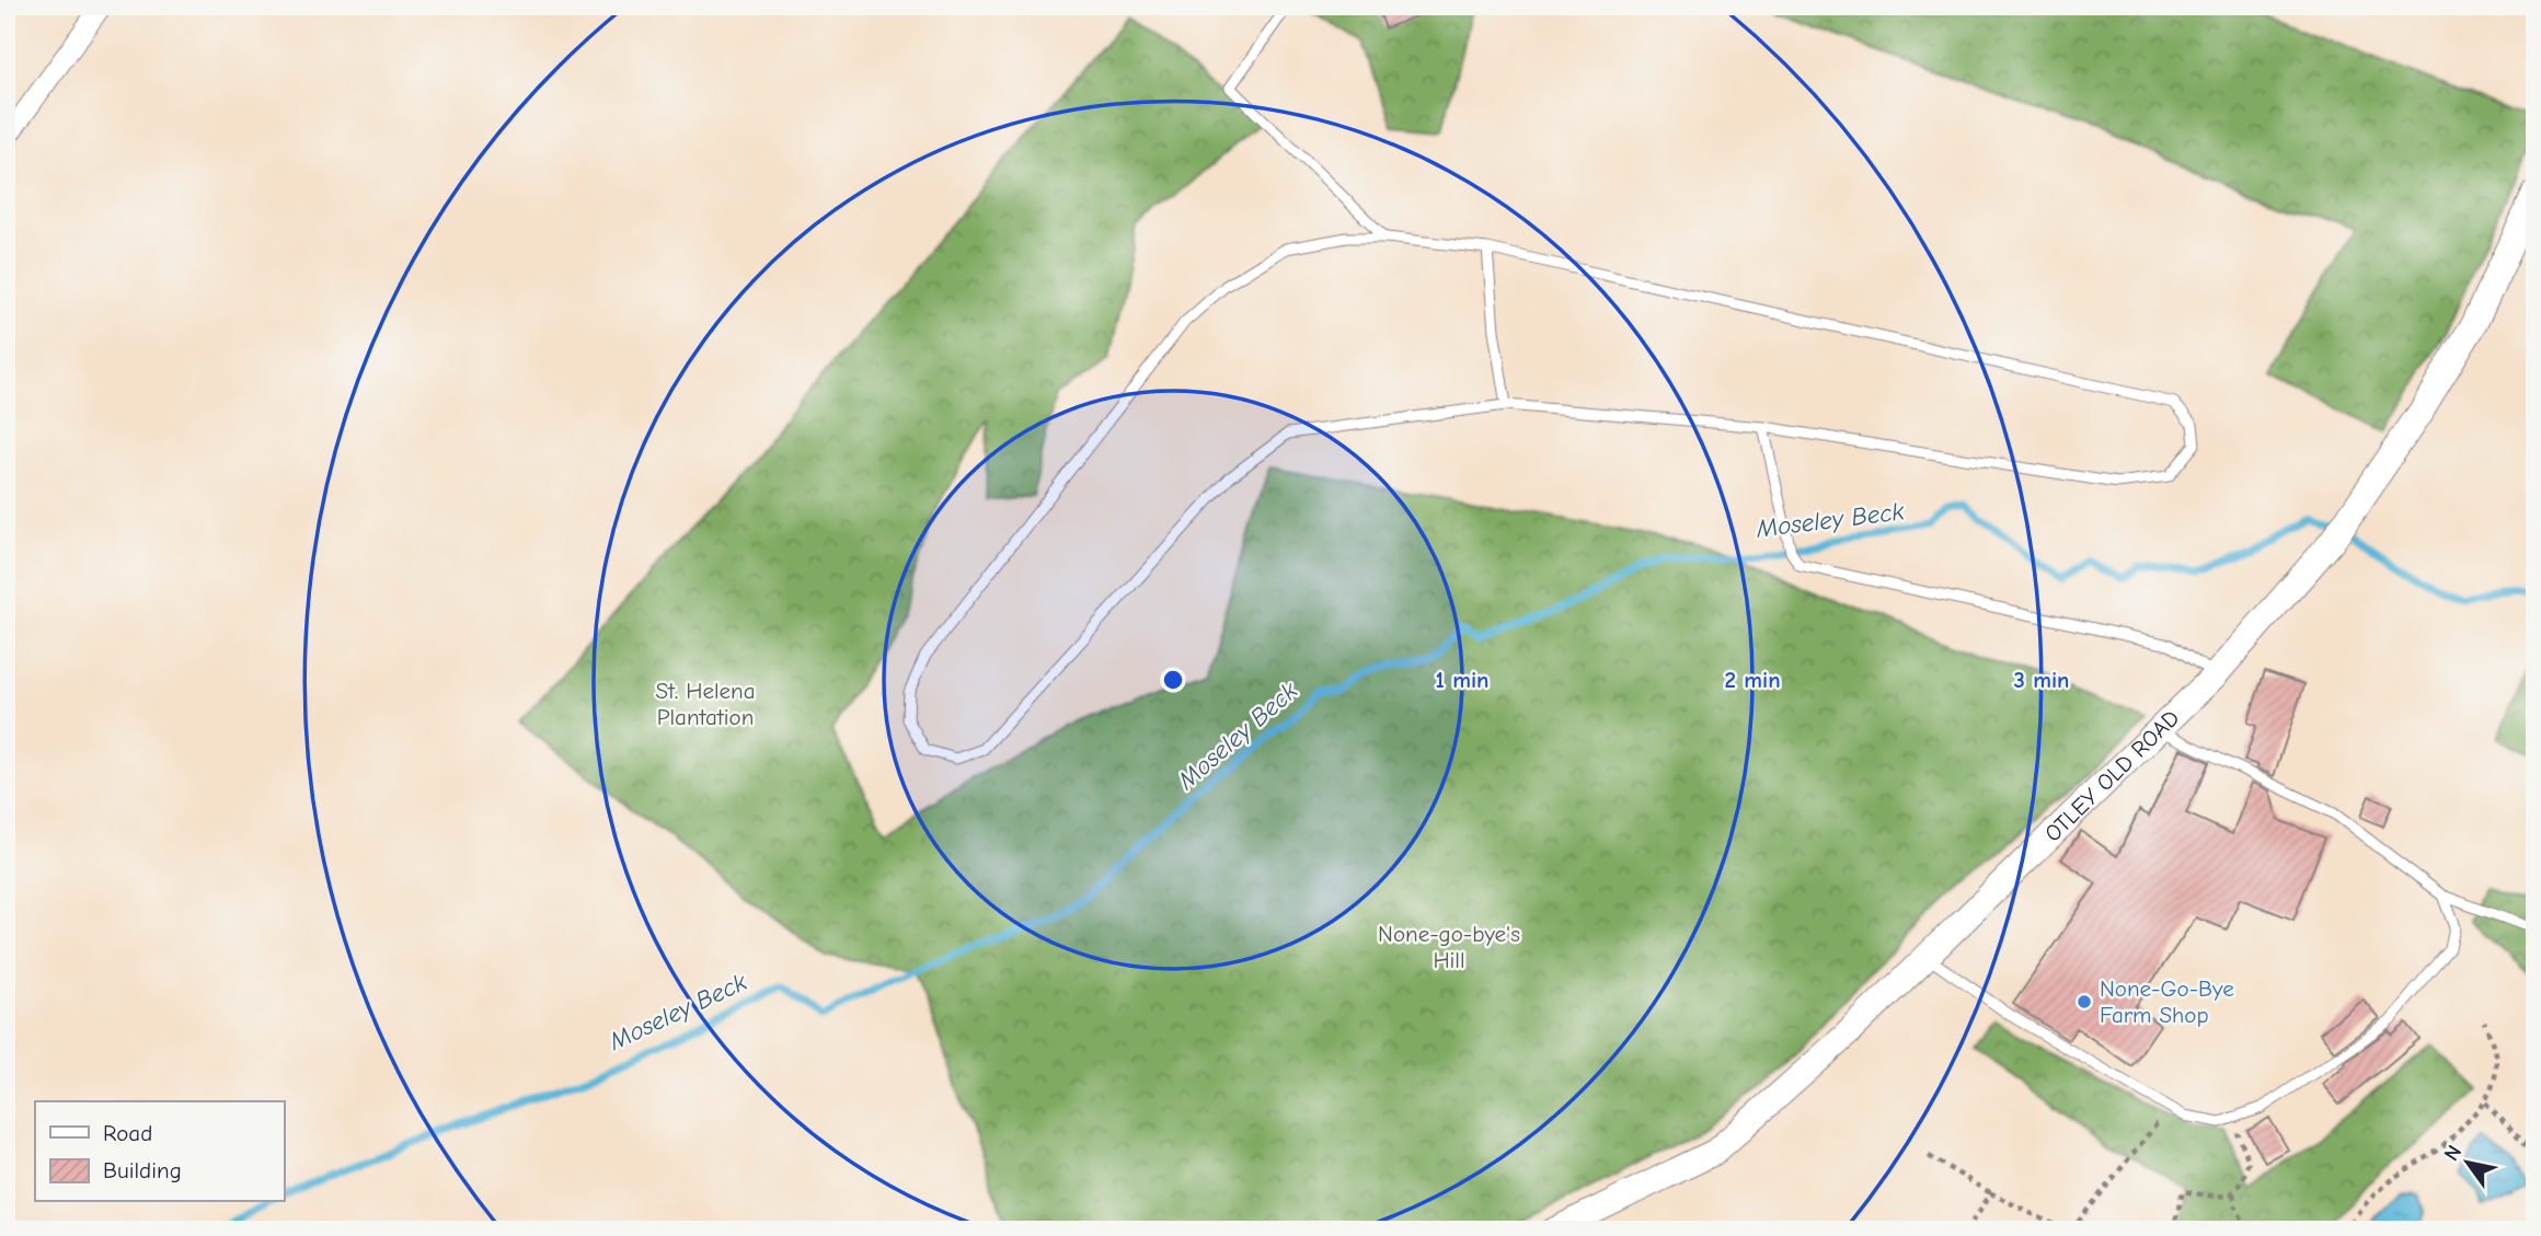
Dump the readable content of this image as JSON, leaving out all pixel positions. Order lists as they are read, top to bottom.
{
  "streets": {
    "street": ["OTLEY OLD ROAD"]
  },
  "water": ["Moseley Beck"],
  "parks": ["St. Helena Plantation", "None-go-bye's Hill"],
  "places": ["None-Go-Bye Farm Shop"],
  "legend": ["Road", "Building"],
  "north": "top left",
  "rings": ["1 min", "2 min", "3 min"]
}
